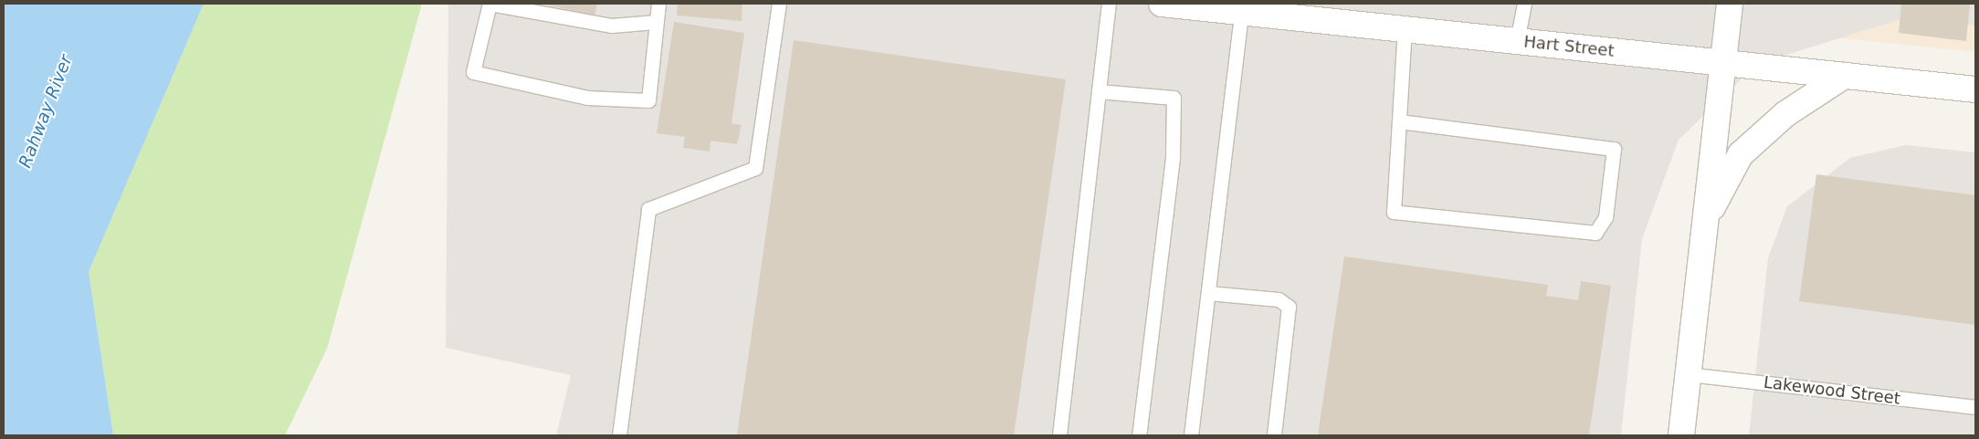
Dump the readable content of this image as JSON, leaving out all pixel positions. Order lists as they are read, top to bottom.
{
  "streets": {
    "street": ["Hart Street"],
    "lane": ["Lakewood Street"]
  },
  "water": ["Rahway River"]
}
